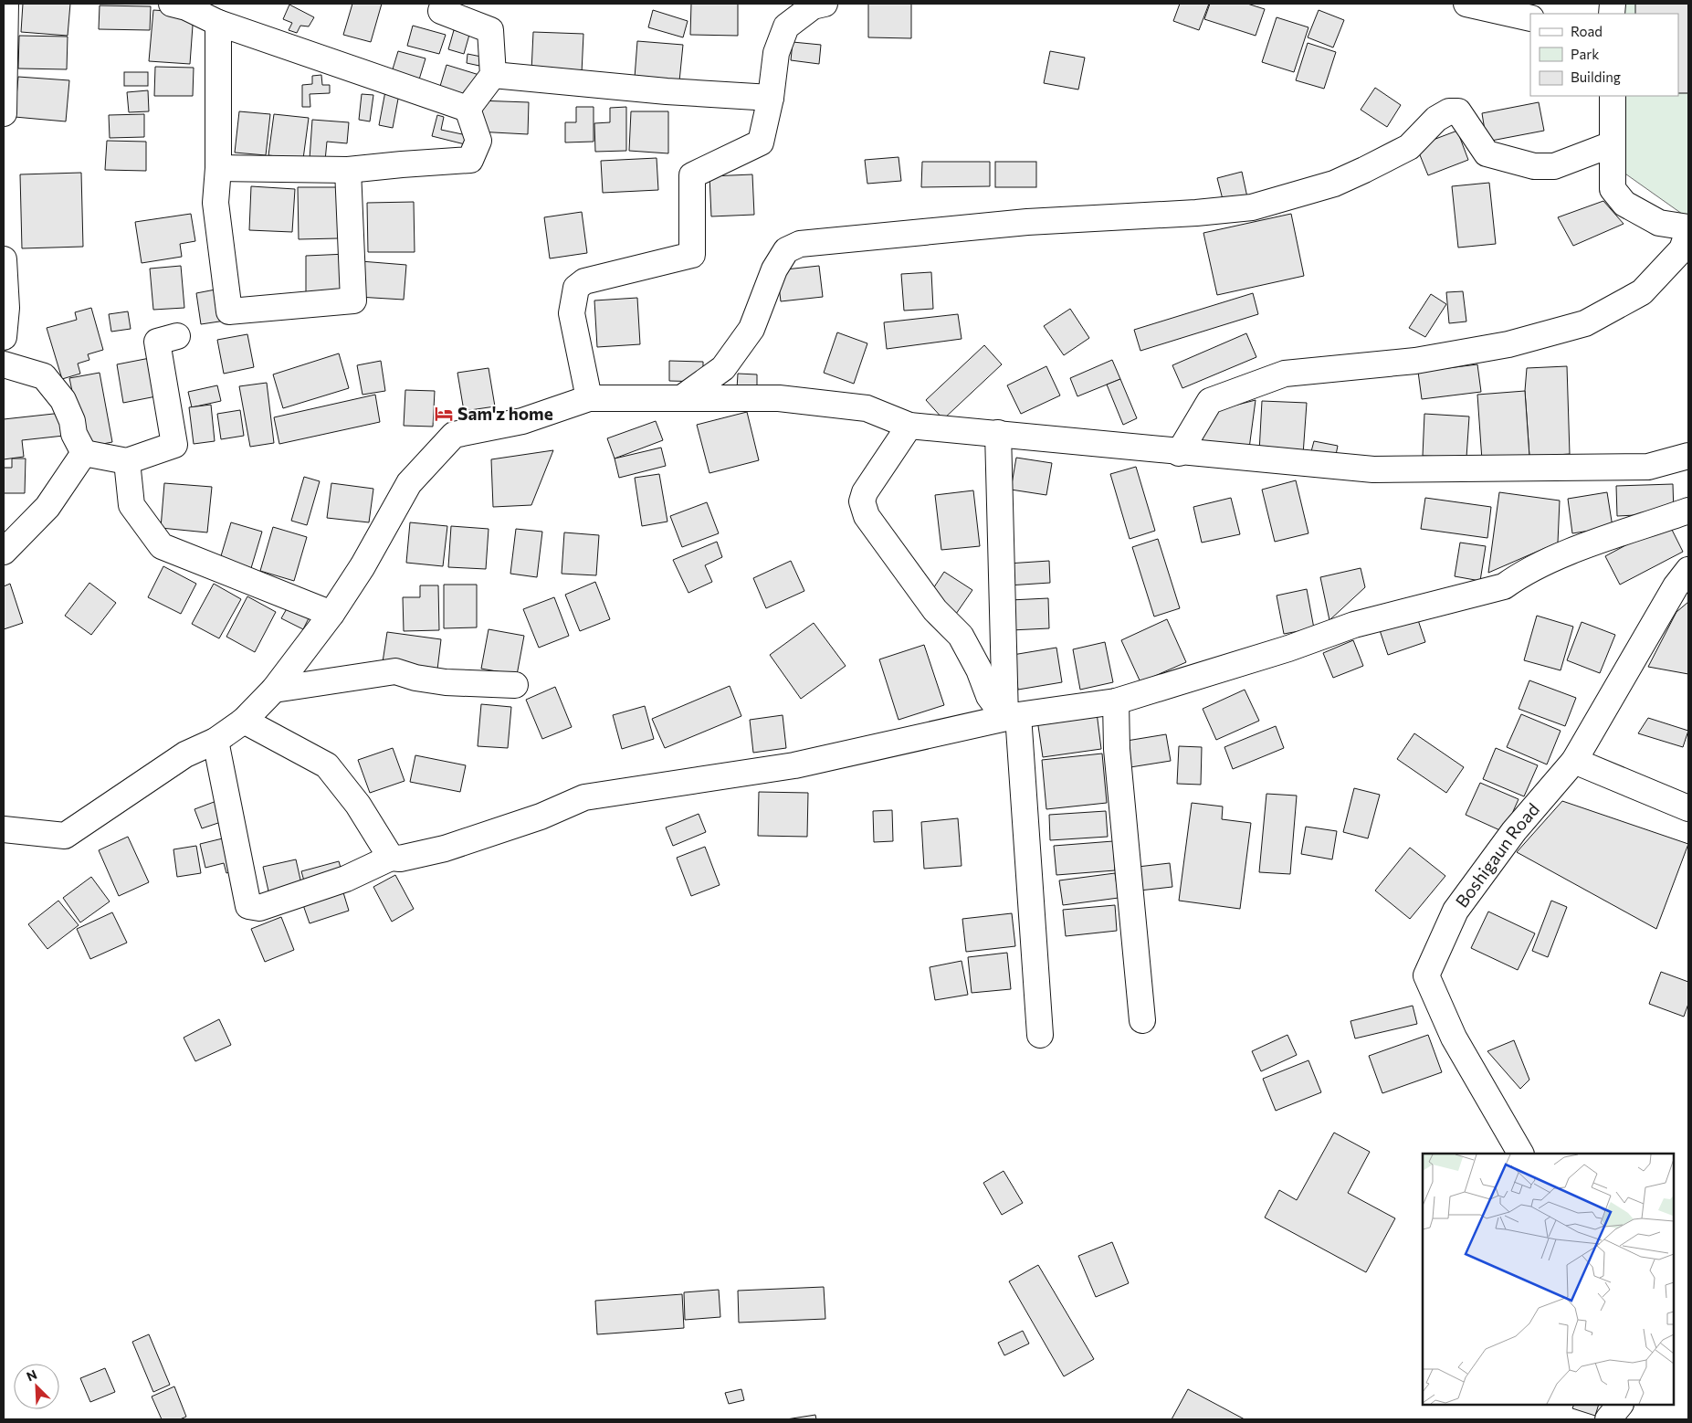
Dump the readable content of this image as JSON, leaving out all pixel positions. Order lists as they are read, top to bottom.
{
  "streets": {
    "street": ["Boshigaun Road"]
  },
  "places": {
    "hotel": ["Sam'z home"]
  },
  "legend": ["Road", "Park", "Building"],
  "north": "top left"
}
